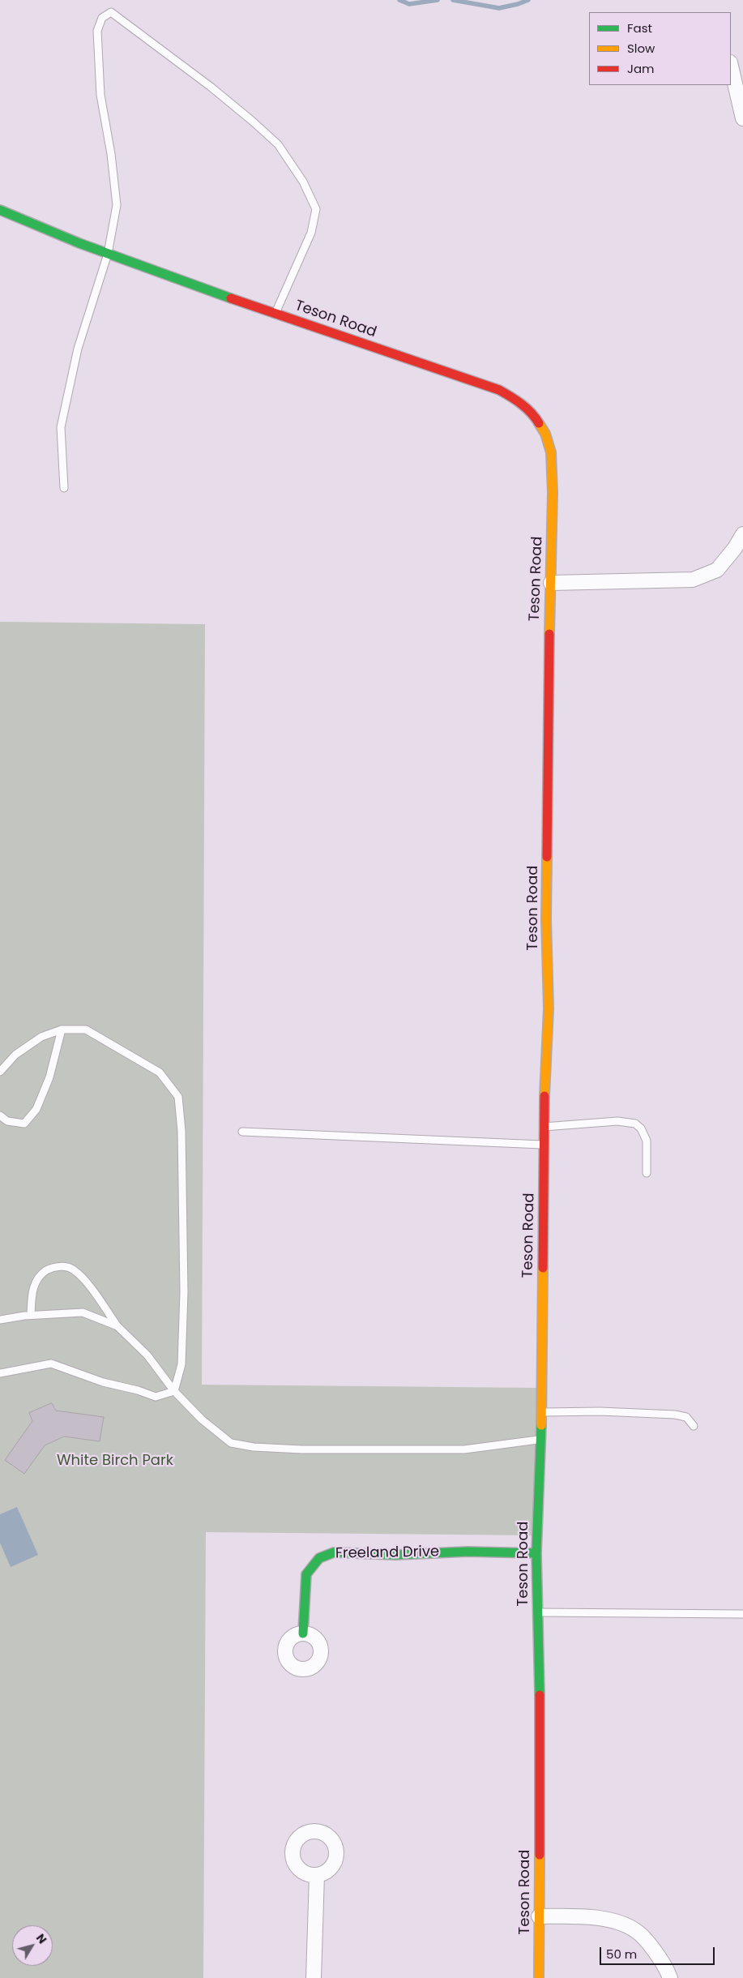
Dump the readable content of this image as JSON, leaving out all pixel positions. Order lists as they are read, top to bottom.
{
  "streets": {
    "street": ["Teson Road", "Freeland Drive"]
  },
  "crossings": [
    ["Teson Road", "Freeland Drive"]
  ],
  "parks": ["White Birch Park"],
  "legend": ["Fast", "Slow", "Jam"],
  "scale_bar": "50 m",
  "north": "top right"
}
